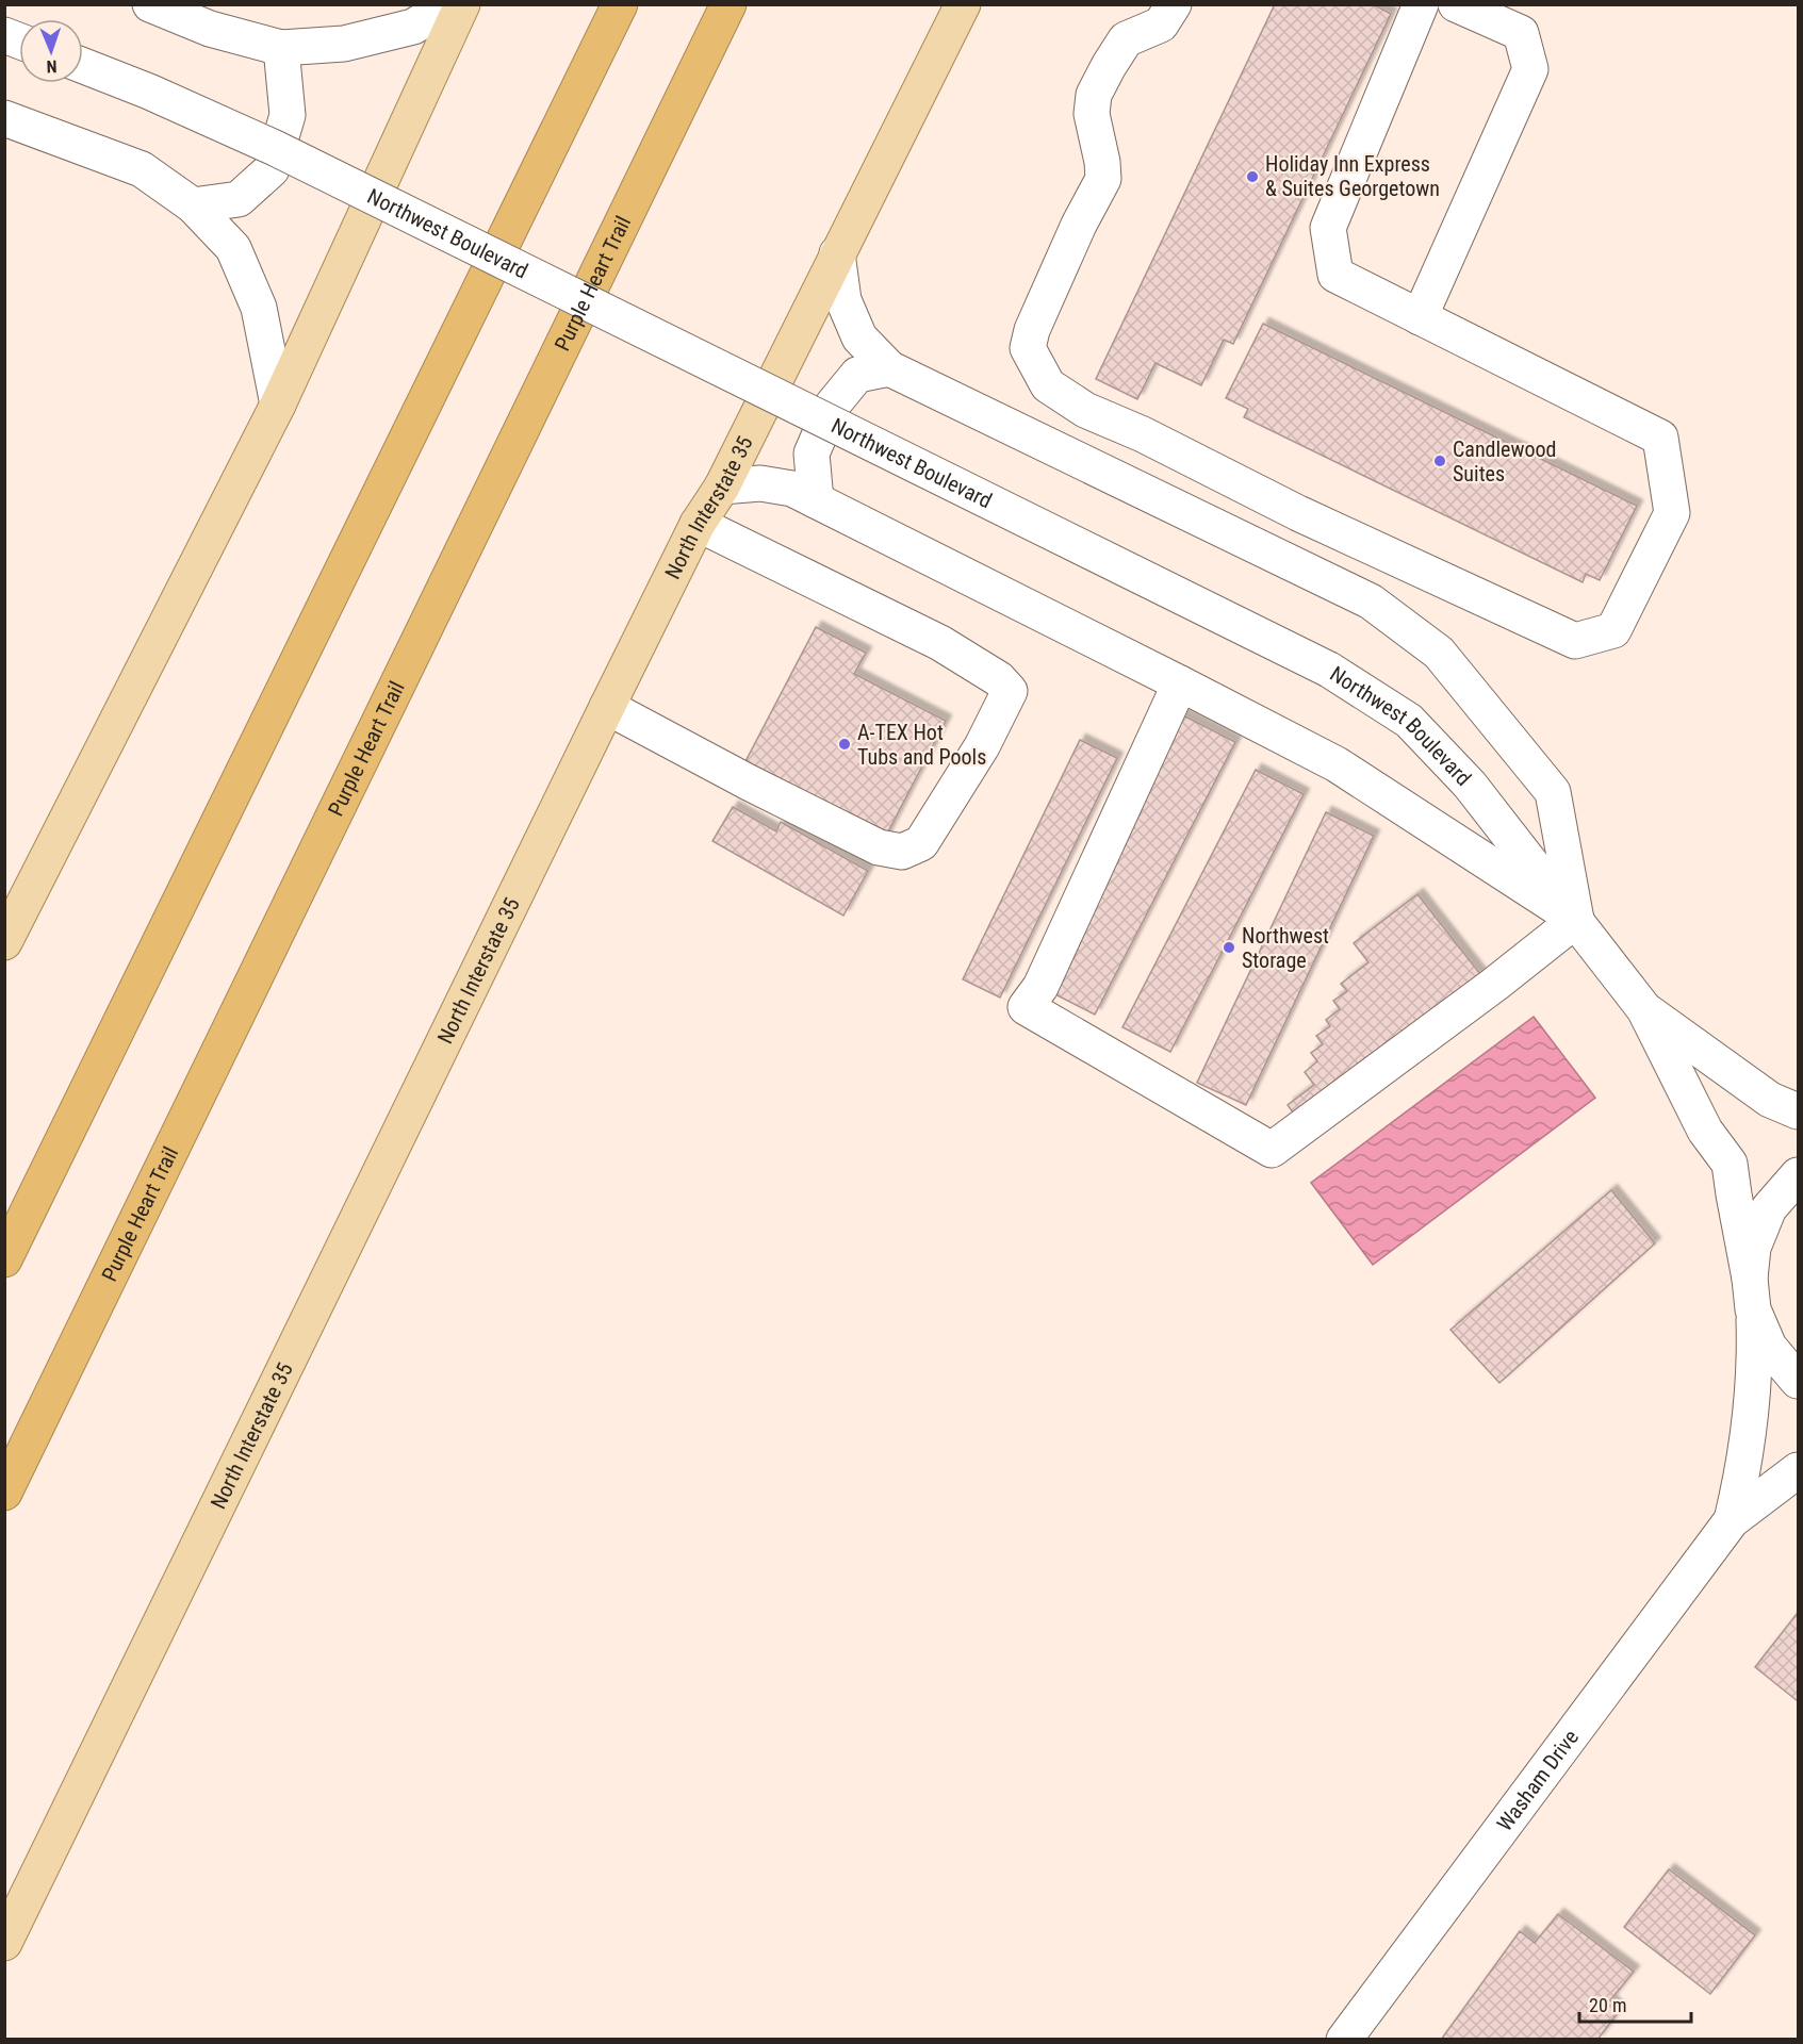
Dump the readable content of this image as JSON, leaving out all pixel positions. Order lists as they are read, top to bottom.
{
  "streets": {
    "highway": ["Purple Heart Trail"],
    "main road": ["North Interstate 35"],
    "street": ["Northwest Boulevard", "Washam Drive"]
  },
  "crossings": [
    ["Northwest Boulevard", "Washam Drive"]
  ],
  "places": [
    "Holiday Inn Express & Suites Georgetown",
    "Candlewood Suites",
    "A-TEX Hot Tubs and Pools",
    "Northwest Storage"
  ],
  "scale_bar": "20 m",
  "north": "bottom"
}
